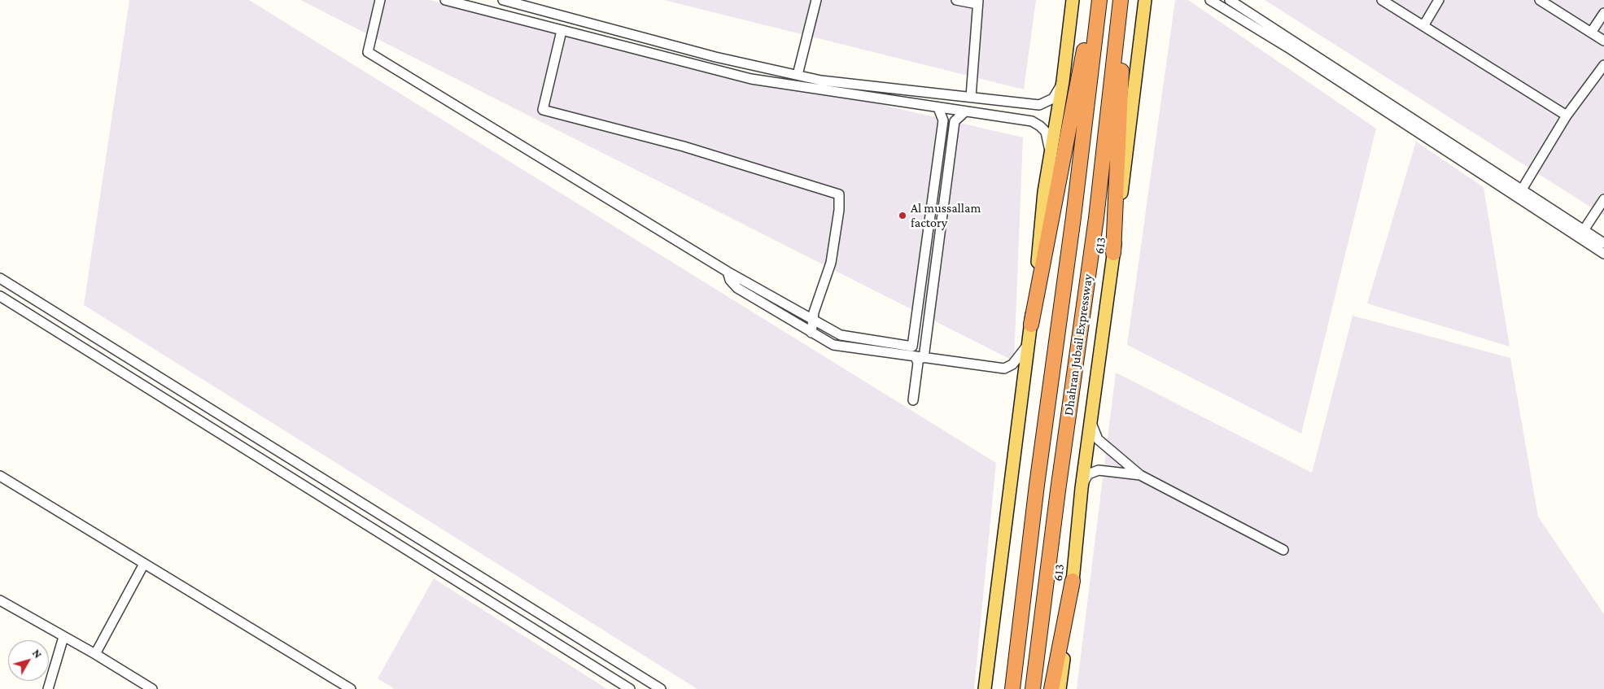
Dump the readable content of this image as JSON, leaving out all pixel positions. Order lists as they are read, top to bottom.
{
  "streets": {
    "highway": ["613", "Dhahran Jubail Expressway"]
  },
  "places": ["Al mussallam factory"],
  "north": "top right"
}
